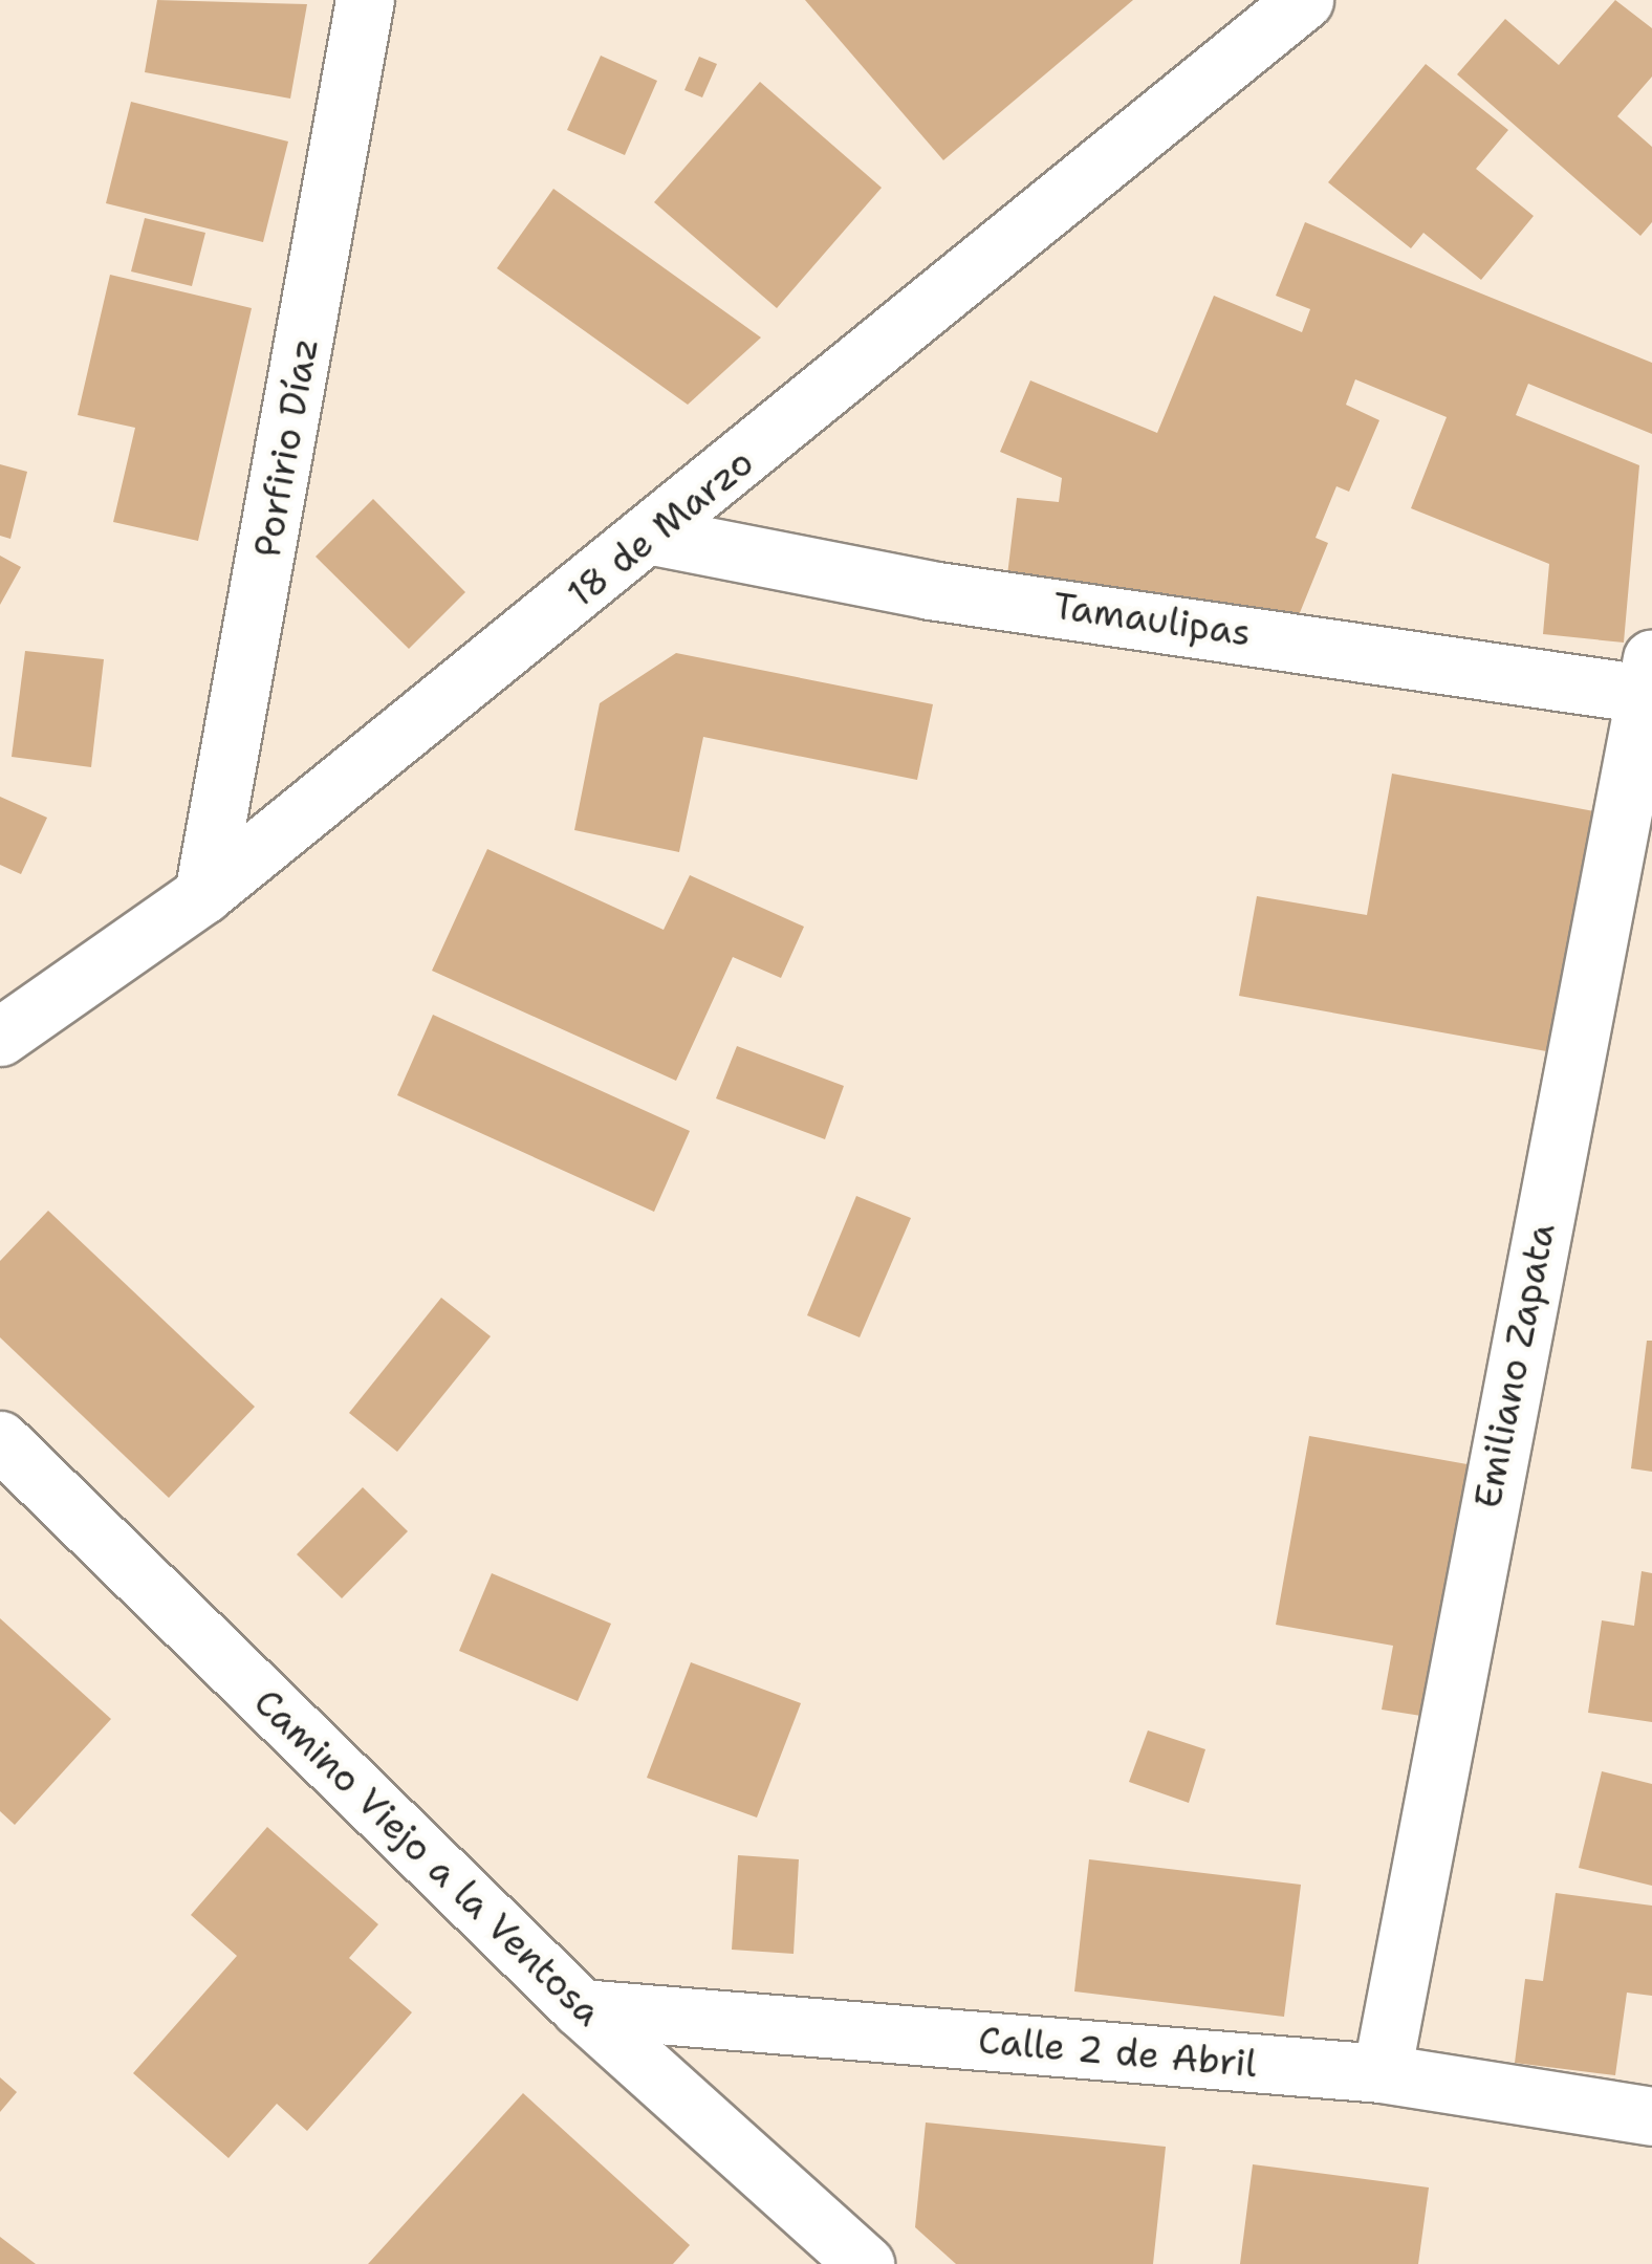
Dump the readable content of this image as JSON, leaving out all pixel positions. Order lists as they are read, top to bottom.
{
  "streets": {
    "street": [
      "Porfirio Díaz",
      "18 de Marzo",
      "Tamaulipas",
      "Emiliano Zapata",
      "Camino Viejo a la Ventosa",
      "Calle 2 de Abril"
    ]
  },
  "crossings": [
    ["Porfirio Díaz", "18 de Marzo"],
    ["18 de Marzo", "Tamaulipas"],
    ["Tamaulipas", "Emiliano Zapata"],
    ["Emiliano Zapata", "Calle 2 de Abril"],
    ["Camino Viejo a la Ventosa", "Calle 2 de Abril"]
  ]
}
